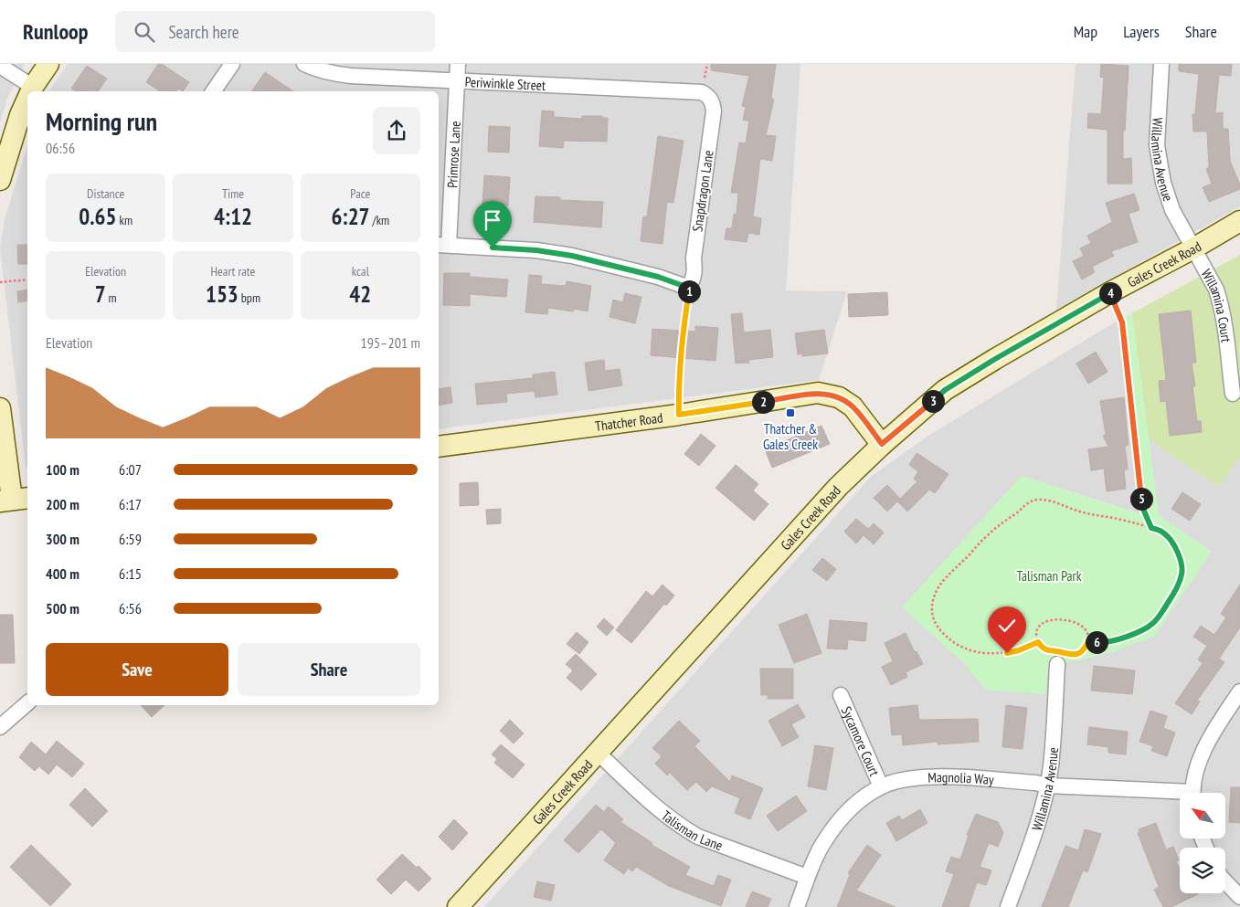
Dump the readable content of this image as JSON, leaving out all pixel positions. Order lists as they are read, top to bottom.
{
  "streets": {
    "main road": ["Gales Creek Road", "Thatcher Road"],
    "street": [
      "Periwinkle Street",
      "Primrose Lane",
      "Willamina Avenue",
      "Snapdragon Lane",
      "Willamina Court",
      "Sycamore Court",
      "Magnolia Way",
      "Talisman Lane"
    ]
  },
  "crossings": [
    ["Periwinkle Street", "Primrose Lane"],
    ["Periwinkle Street", "Snapdragon Lane"],
    ["Willamina Avenue", "Gales Creek Road"],
    ["Willamina Avenue", "Willamina Court"],
    ["Willamina Avenue", "Magnolia Way"],
    ["Gales Creek Road", "Willamina Court"],
    ["Gales Creek Road", "Thatcher Road"],
    ["Gales Creek Road", "Talisman Lane"],
    ["Sycamore Court", "Magnolia Way"],
    ["Magnolia Way", "Talisman Lane"]
  ],
  "parks": ["Talisman Park"],
  "places": {
    "transit": ["Thatcher & Gales Creek"]
  },
  "north": "top left",
  "page": {
    "header": "Runloop",
    "search": "Search here",
    "nav": ["Map", "Layers", "Share"],
    "heading": ["Morning run", "06:56"],
    "stats": [
      ["Distance", "0.65 km"],
      ["Time", "4:12"],
      ["Pace", "6:27 /km"],
      ["Elevation", "7 m"],
      ["Heart rate", "153 bpm"],
      ["kcal", "42"]
    ],
    "pins": [
      "1",
      "4",
      "3",
      "2",
      "5",
      "6"
    ],
    "chart": ["Elevation", "195–201 m"],
    "list": [
      {
        "name": "100 m",
        "note": "6:07"
      },
      {
        "name": "200 m",
        "note": "6:17"
      },
      {
        "name": "300 m",
        "note": "6:59"
      },
      {
        "name": "400 m",
        "note": "6:15"
      },
      {
        "name": "500 m",
        "note": "6:56"
      }
    ],
    "buttons": ["Save", "Share"]
  }
}
